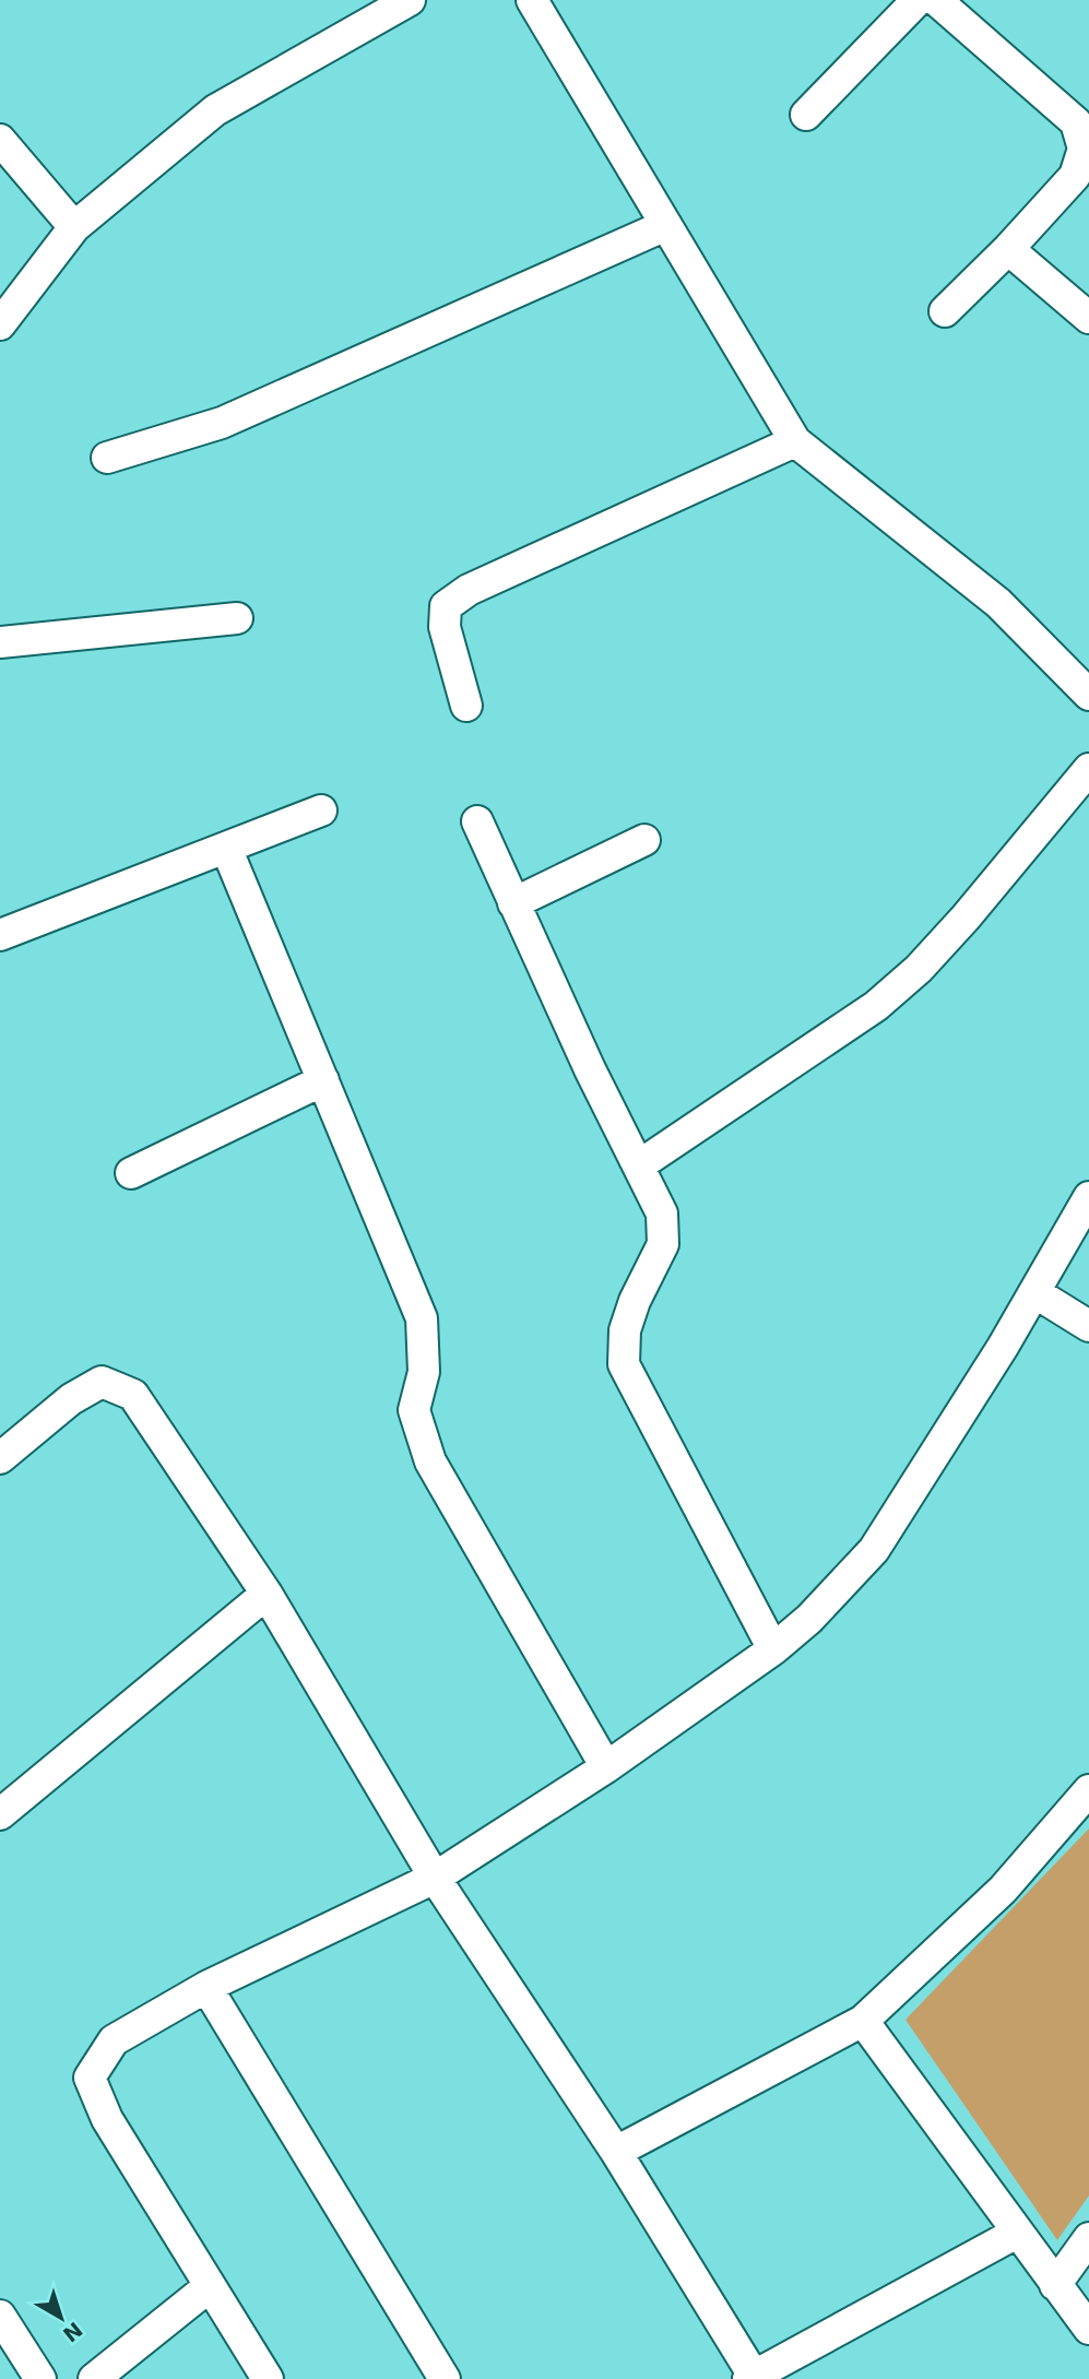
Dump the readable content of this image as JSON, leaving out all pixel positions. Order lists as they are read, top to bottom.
{
  "north": "bottom right"
}
